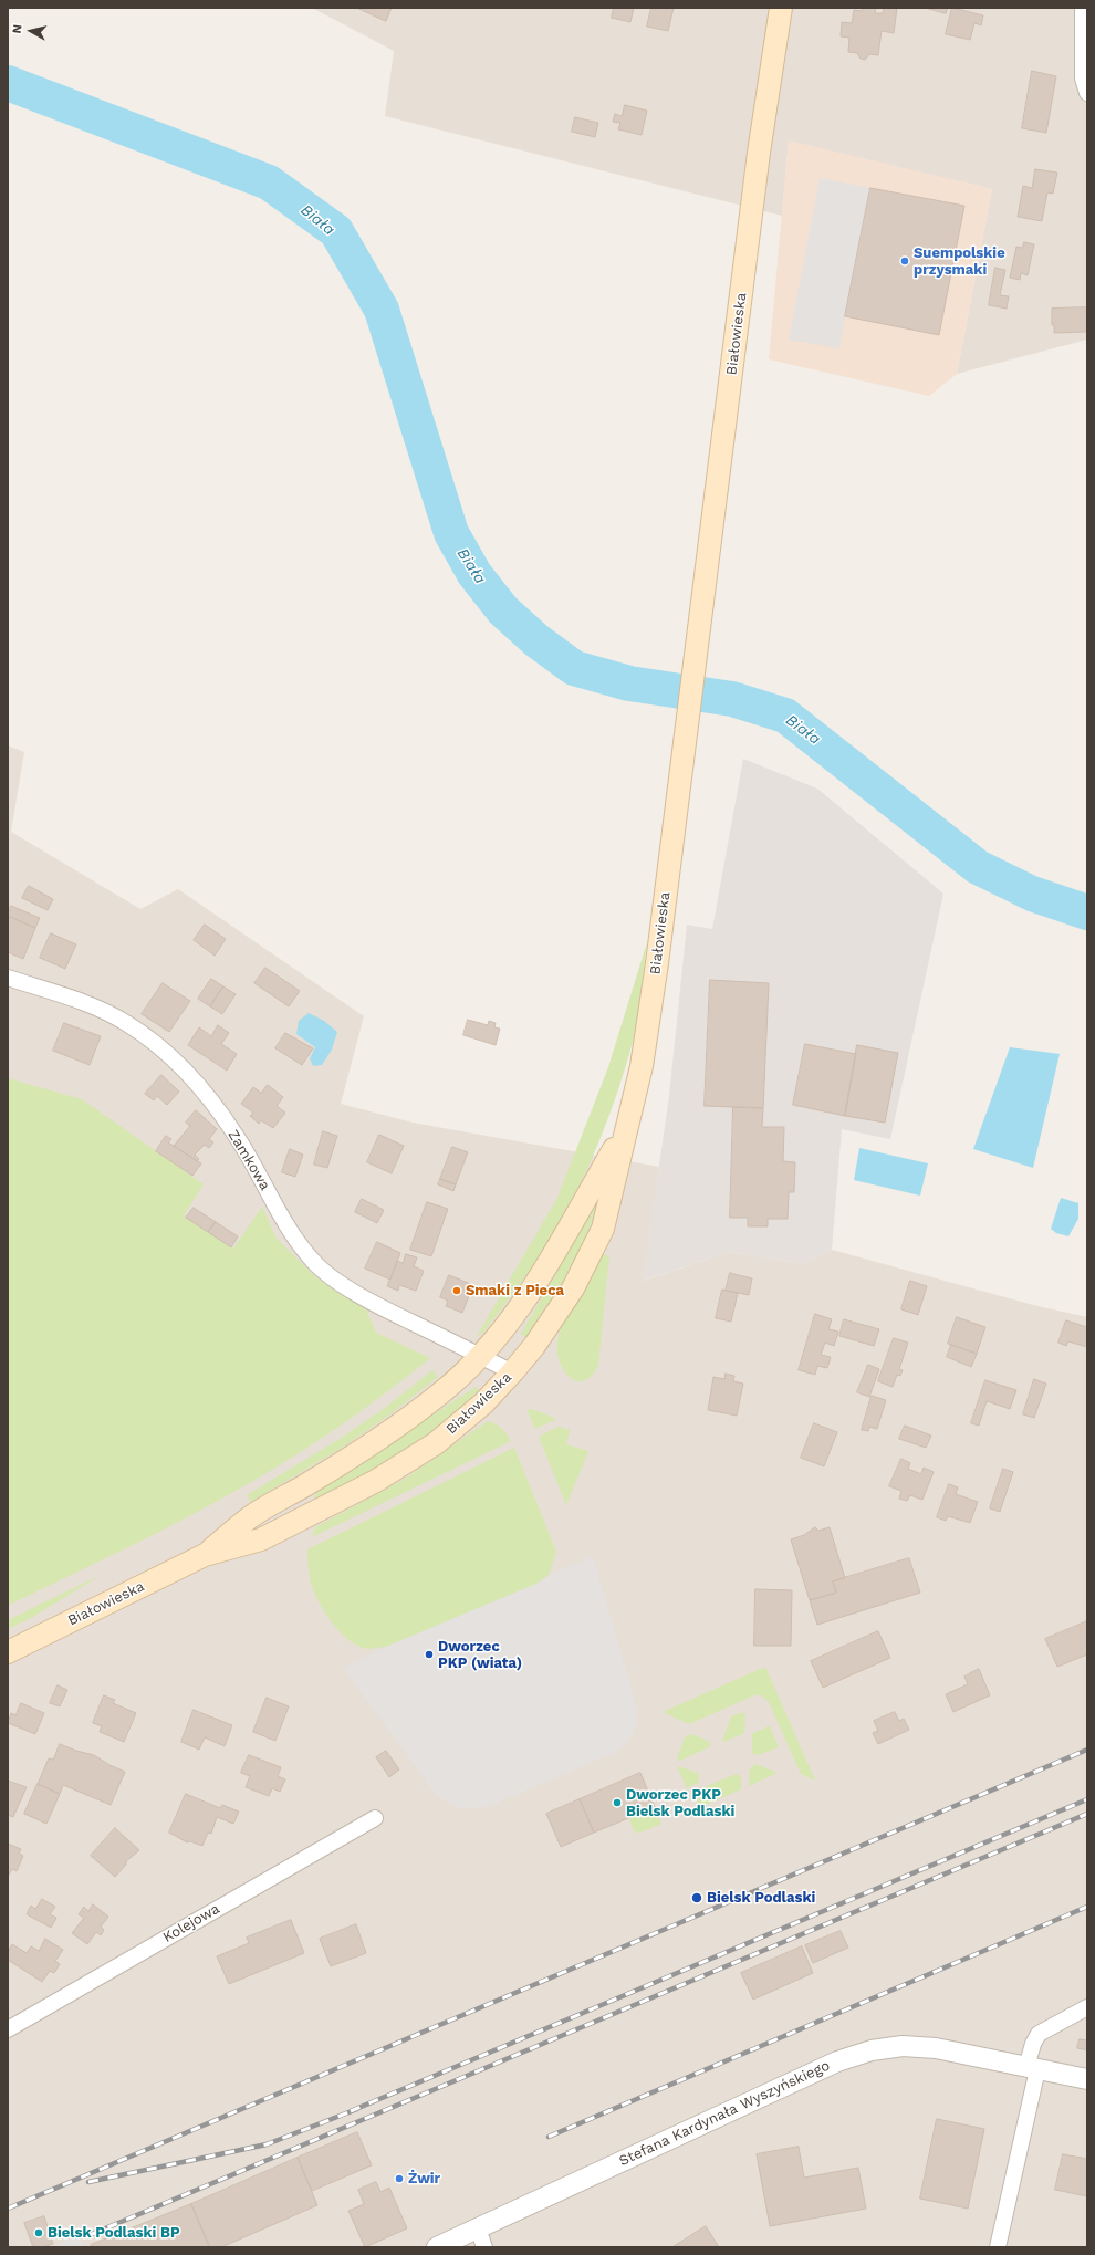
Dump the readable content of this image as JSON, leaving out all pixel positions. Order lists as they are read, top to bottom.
{
  "streets": {
    "main road": ["Białowieska"],
    "street": ["Zamkowa", "Kolejowa", "Stefana Kardynała Wyszyńskiego"]
  },
  "crossings": [
    ["Białowieska", "Zamkowa"]
  ],
  "water": ["Biała"],
  "places": [
    "Suempolskie przysmaki",
    "Smaki z Pieca",
    "Dworzec PKP (wiata)",
    "Dworzec PKP Bielsk Podlaski",
    "Bielsk Podlaski",
    "Żwir",
    "Bielsk Podlaski BP"
  ],
  "north": "left"
}
